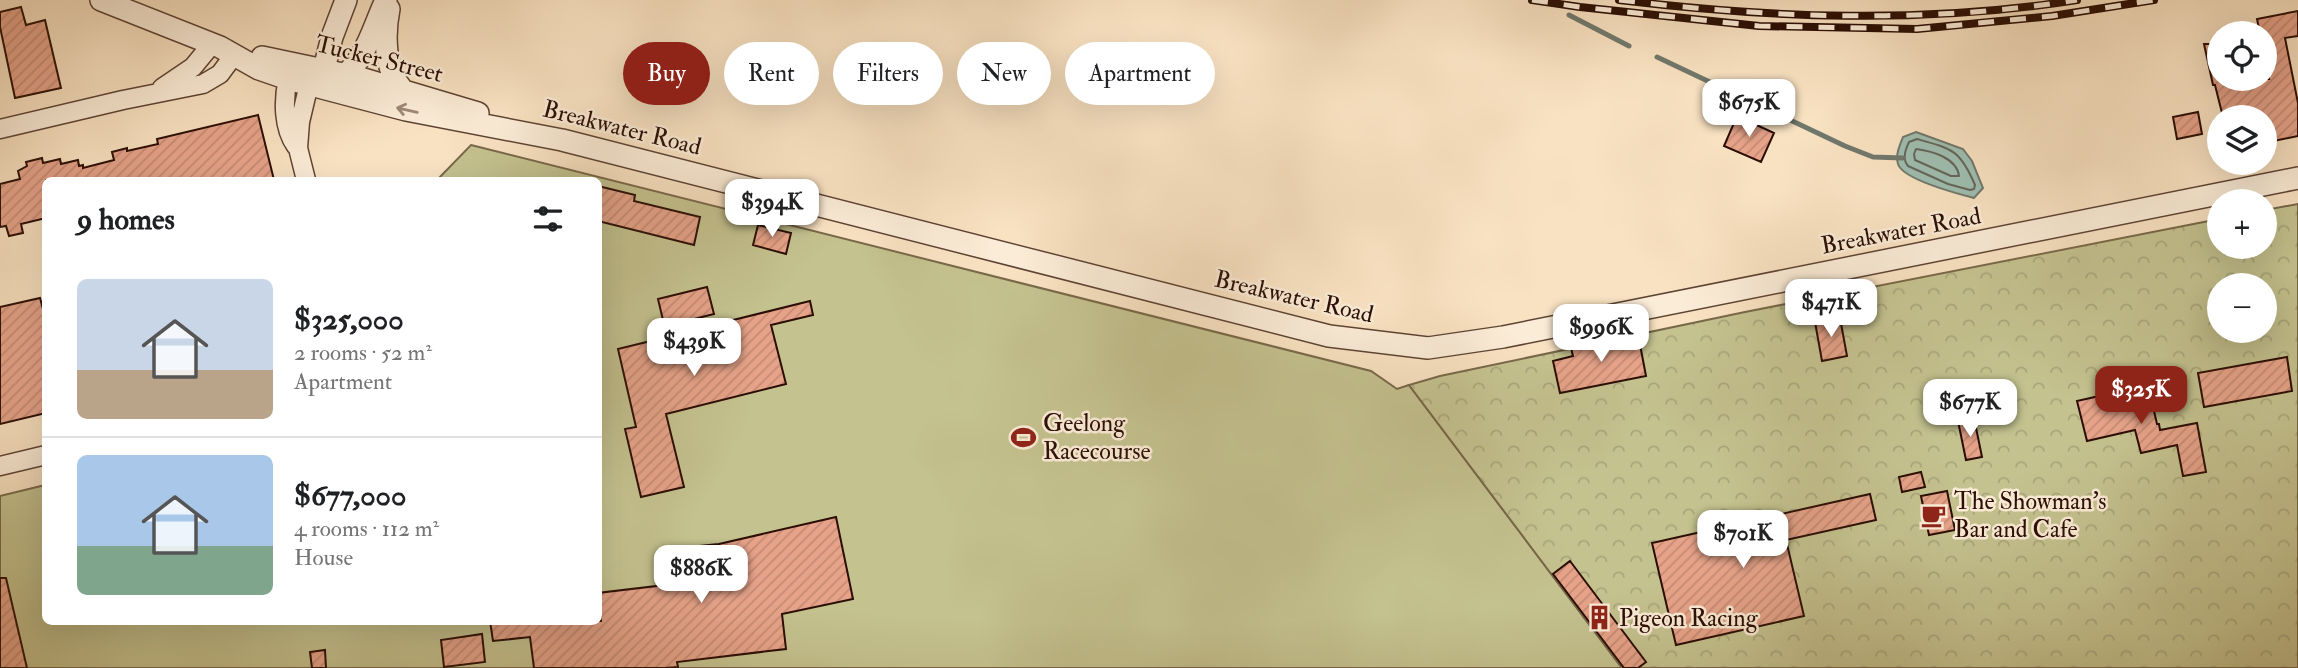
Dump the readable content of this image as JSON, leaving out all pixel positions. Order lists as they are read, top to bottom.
{
  "streets": {
    "street": ["Tucker Street", "Breakwater Road"]
  },
  "crossings": [
    ["Tucker Street", "Breakwater Road"]
  ],
  "places": {
    "sports": ["Geelong Racecourse"],
    "cafe": ["The Showman's Bar and Cafe"],
    "building": ["Pigeon Racing"]
  },
  "page": {
    "map_buttons": ["+", "−"],
    "chip": [
      "Buy",
      "Rent",
      "Filters",
      "New",
      "Apartment"
    ],
    "price": [
      "$675K",
      "$394K",
      "$471K",
      "$996K",
      "$439K",
      "$325K",
      "$677K",
      "$701K",
      "$886K"
    ],
    "heading": "9 homes",
    "list": [
      {
        "name": "$325,000",
        "note": "2 rooms · 52 m² · Apartment"
      },
      {
        "name": "$677,000",
        "note": "4 rooms · 112 m² · House"
      }
    ]
  }
}
